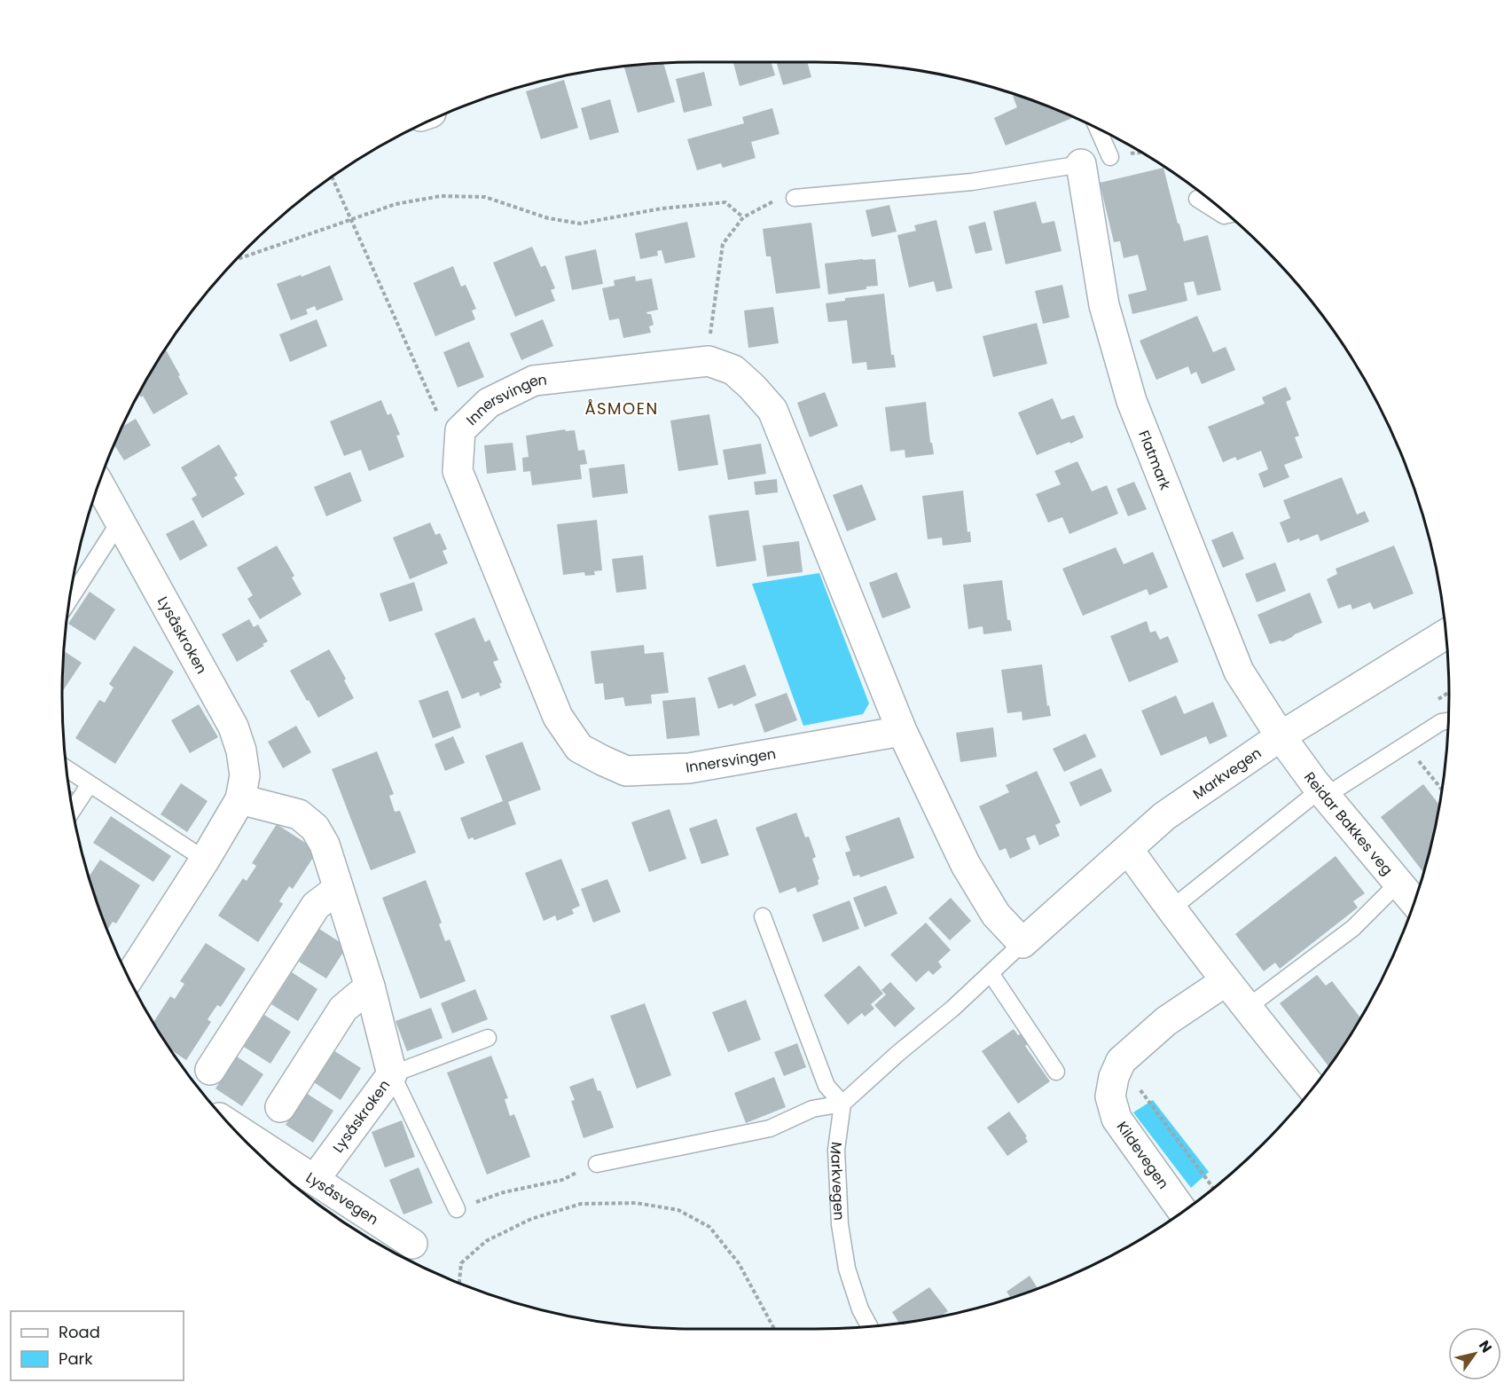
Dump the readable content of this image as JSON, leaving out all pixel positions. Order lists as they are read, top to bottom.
{
  "streets": {
    "street": [
      "Innersvingen",
      "Flatmark",
      "Lysåskroken",
      "Markvegen",
      "Reidar Bakkes veg",
      "Kildevegen",
      "Lysåsvegen"
    ]
  },
  "crossings": [
    ["Innersvingen", "Markvegen"],
    ["Flatmark", "Markvegen"],
    ["Flatmark", "Reidar Bakkes veg"],
    ["Lysåskroken", "Lysåsvegen"],
    ["Markvegen", "Reidar Bakkes veg"]
  ],
  "districts": ["ÅSMOEN"],
  "legend": ["Road", "Park"],
  "north": "top right"
}
